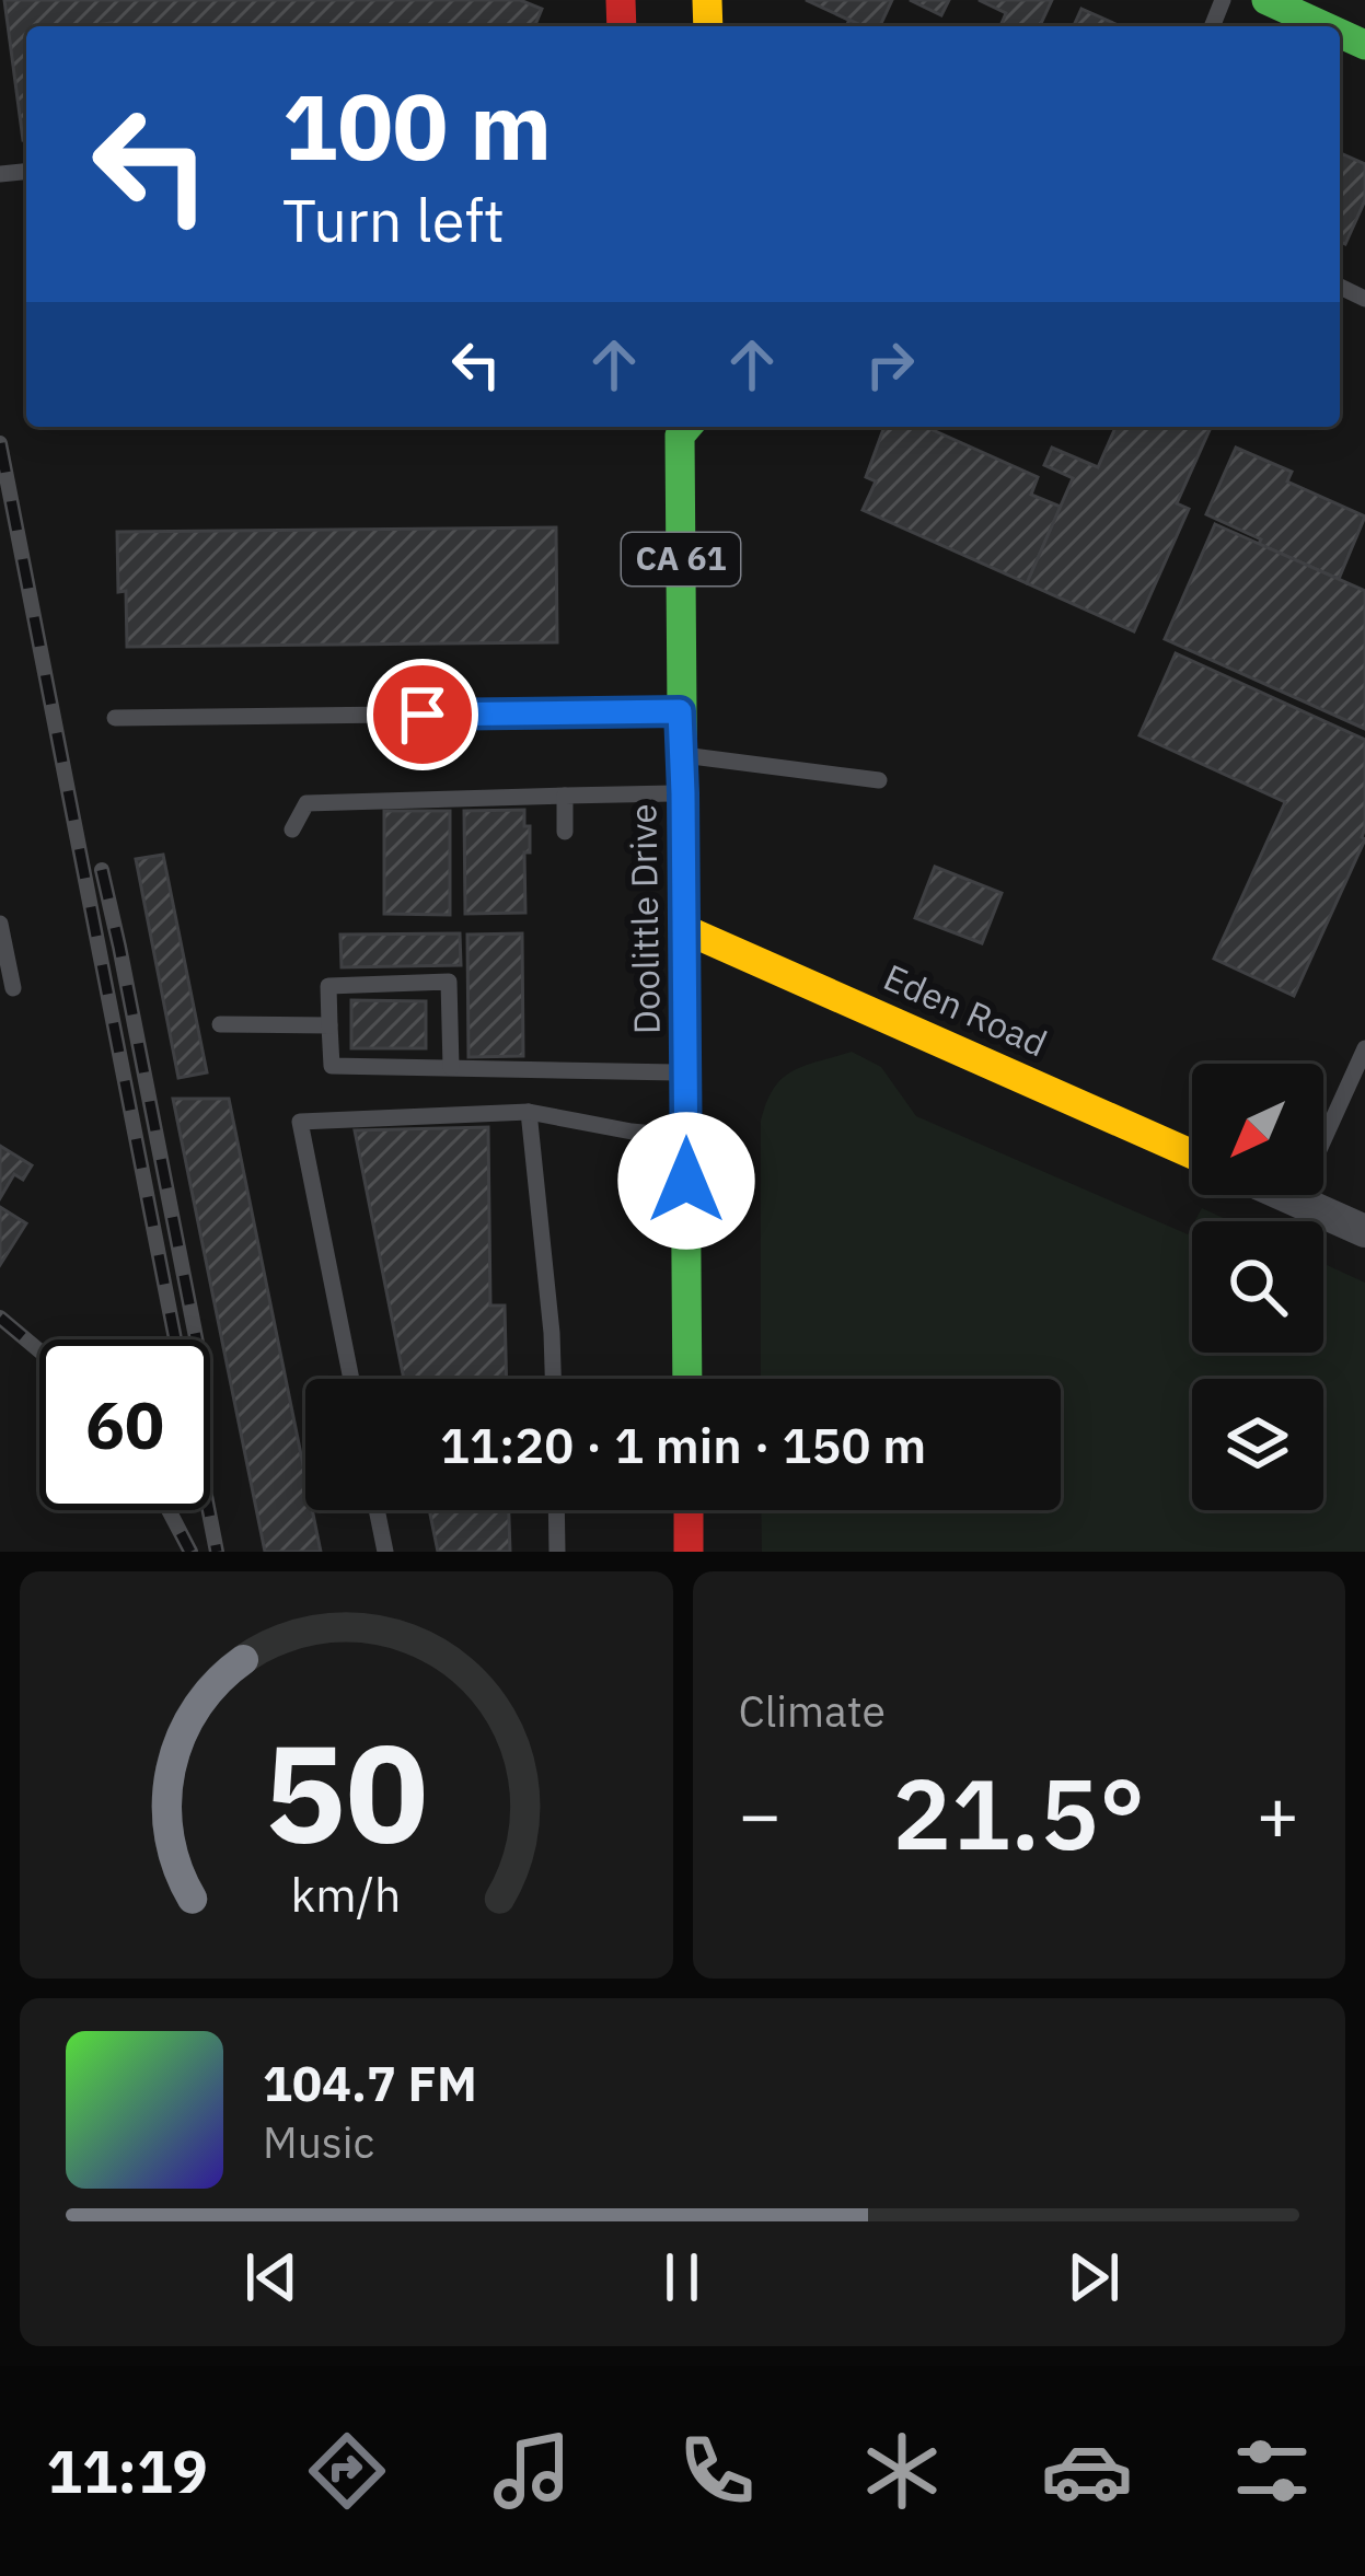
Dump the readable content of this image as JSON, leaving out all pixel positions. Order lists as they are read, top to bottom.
{
  "streets": {
    "main road": ["CA 61", "Doolittle Drive", "Eden Road"]
  },
  "crossings": [
    ["Doolittle Drive", "Eden Road"]
  ],
  "north": "bottom left",
  "page": {
    "turn": ["100 m", "Turn left"],
    "limit": "60",
    "trip": "11:20 · 1 min · 150 m",
    "tile": "Climate",
    "heat": ["−", "21.5°", "+"],
    "song": ["104.7 FM", "Music"],
    "tabs": "11:19",
    "gauge": ["50", "km/h"]
  }
}
